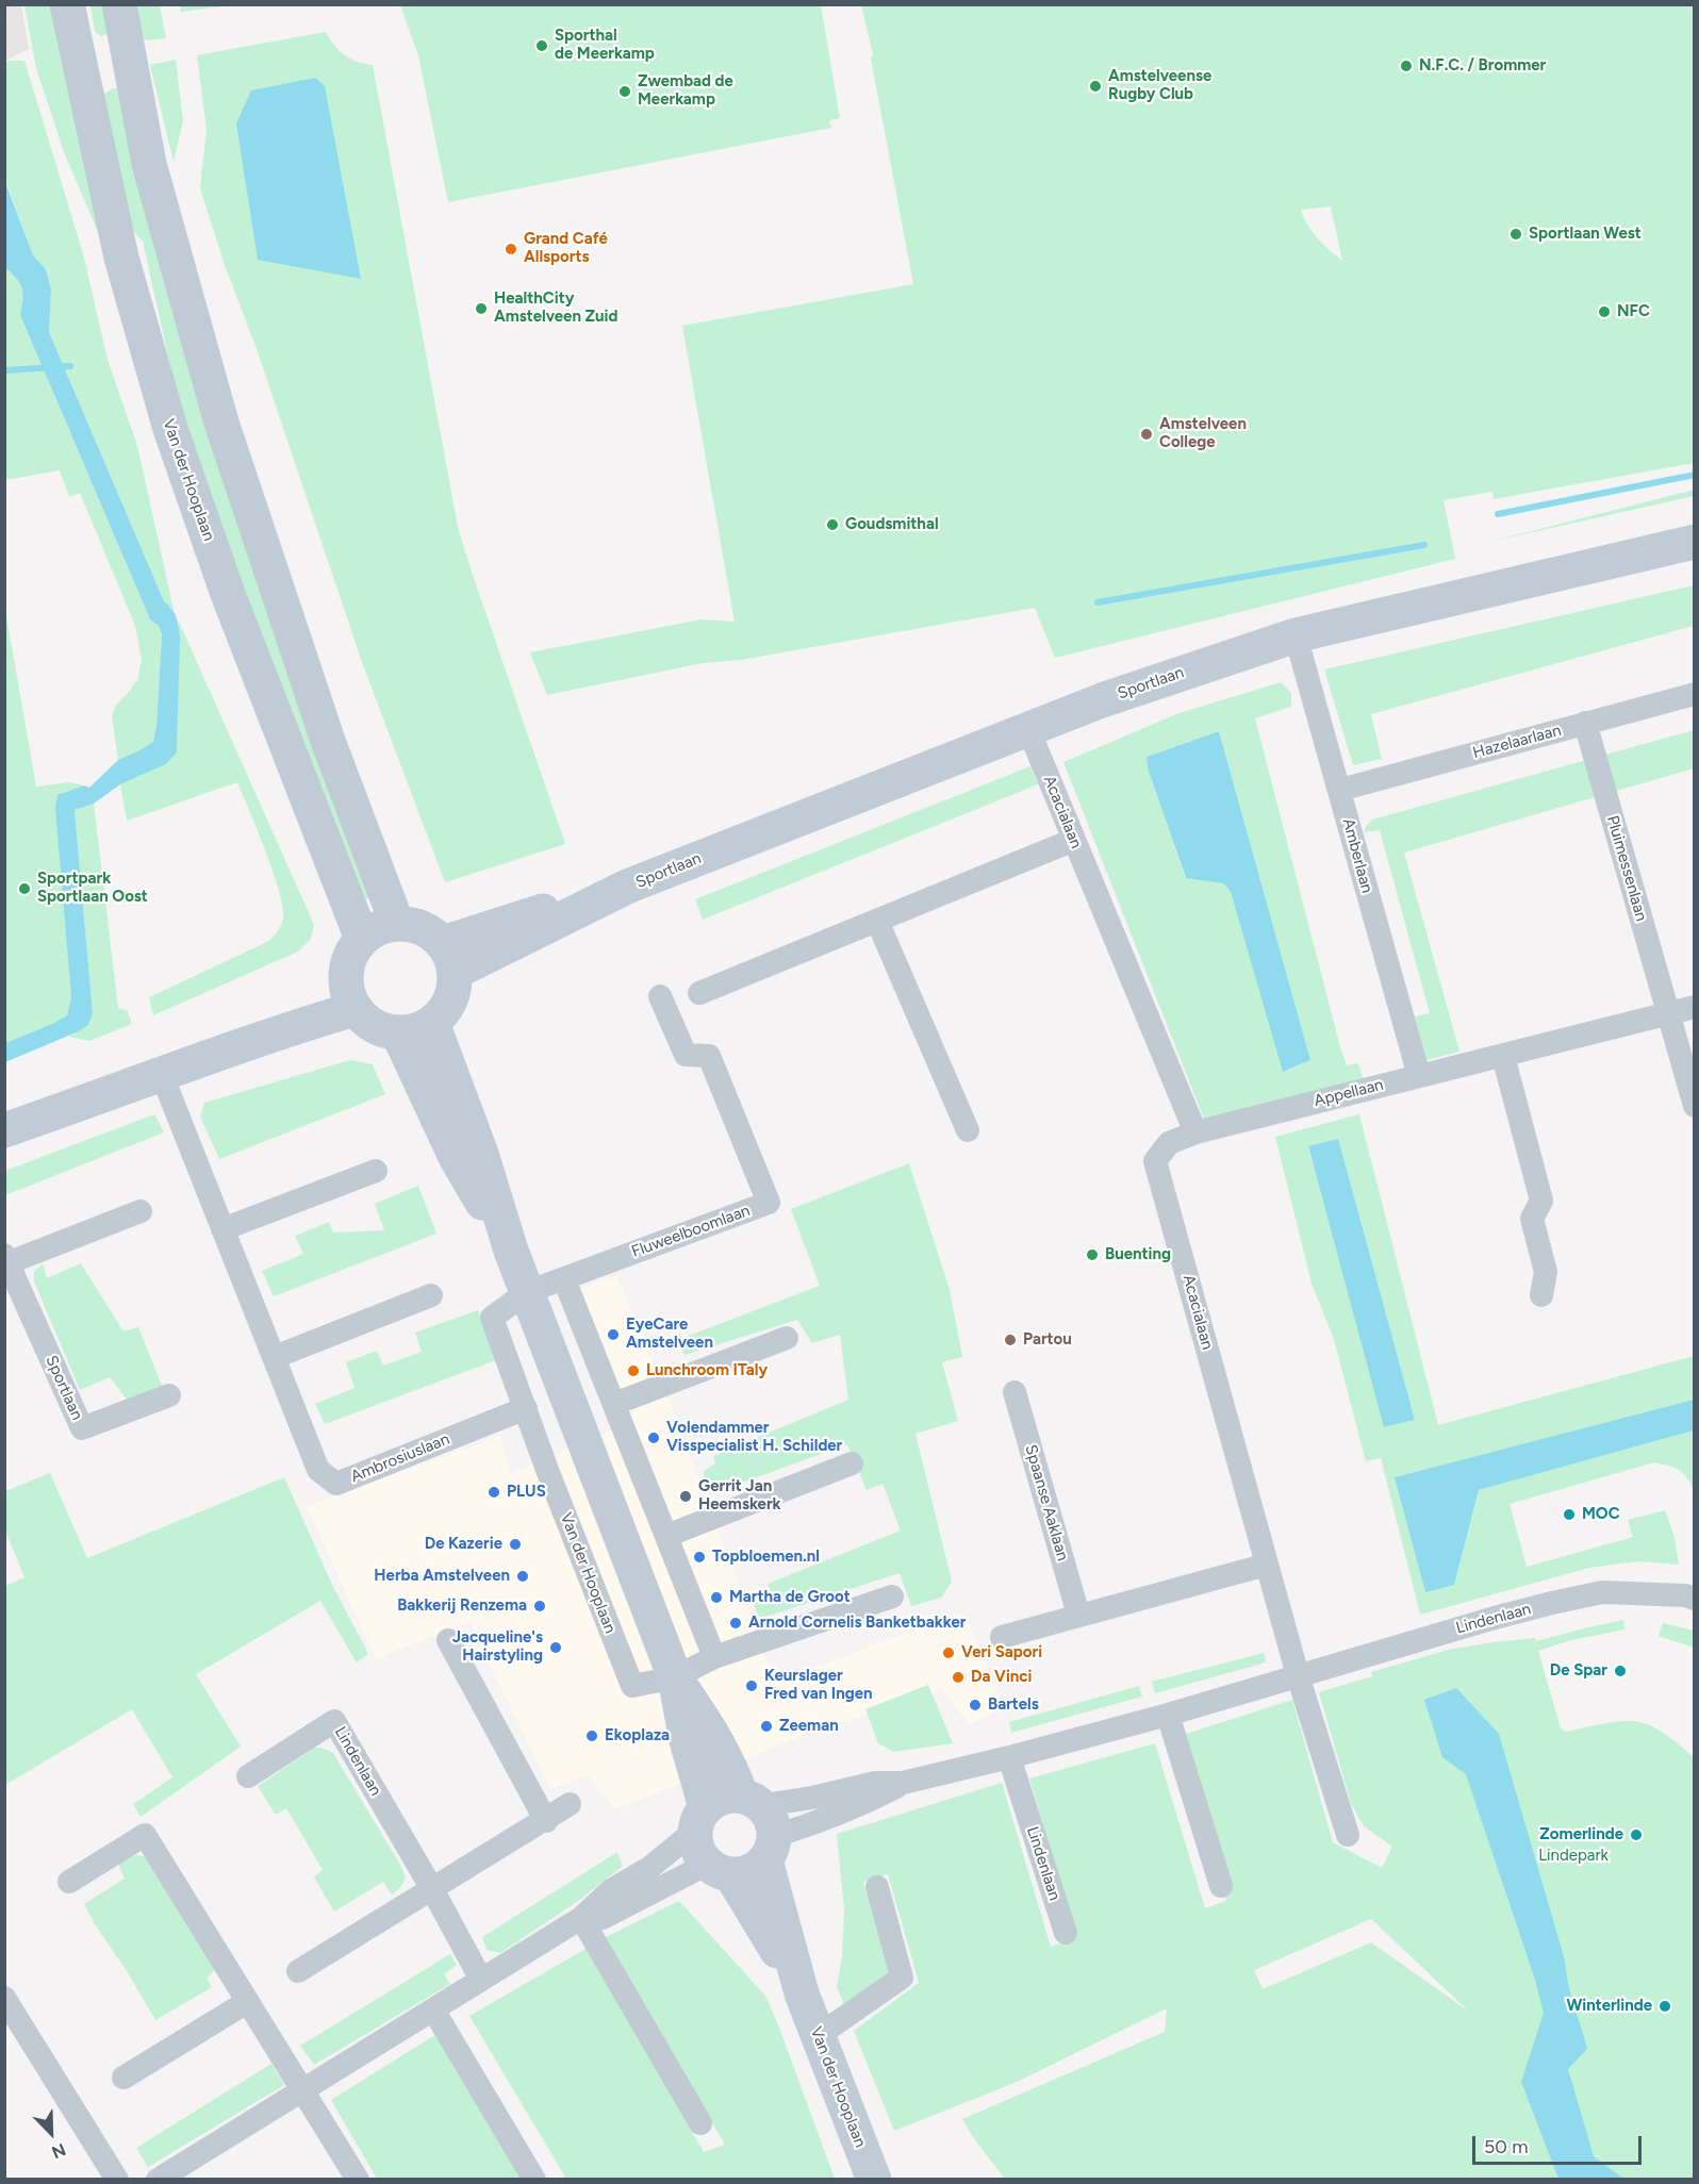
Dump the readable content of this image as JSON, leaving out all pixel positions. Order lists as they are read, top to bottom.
{
  "streets": {
    "street": [
      "Van der Hooplaan",
      "Sportlaan",
      "Hazelaarlaan",
      "Acacialaan",
      "Amberlaan",
      "Pluimessenlaan",
      "Appellaan",
      "Fluweelboomlaan",
      "Ambrosiuslaan",
      "Spaanse Aaklaan",
      "Lindenlaan"
    ]
  },
  "crossings": [
    ["Van der Hooplaan", "Sportlaan"],
    ["Van der Hooplaan", "Fluweelboomlaan"],
    ["Van der Hooplaan", "Ambrosiuslaan"],
    ["Van der Hooplaan", "Lindenlaan"],
    ["Sportlaan", "Acacialaan"],
    ["Sportlaan", "Amberlaan"],
    ["Hazelaarlaan", "Amberlaan"],
    ["Hazelaarlaan", "Pluimessenlaan"],
    ["Acacialaan", "Appellaan"],
    ["Acacialaan", "Lindenlaan"],
    ["Amberlaan", "Appellaan"],
    ["Pluimessenlaan", "Appellaan"]
  ],
  "parks": ["Lindepark"],
  "places": [
    "Sporthal de Meerkamp",
    "N.F.C. / Brommer",
    "Amstelveense Rugby Club",
    "Zwembad de Meerkamp",
    "Sportlaan West",
    "Grand Café Allsports",
    "HealthCity Amstelveen Zuid",
    "NFC",
    "Amstelveen College",
    "Goudsmithal",
    "Sportpark Sportlaan Oost",
    "Buenting",
    "EyeCare Amstelveen",
    "Partou",
    "Lunchroom ITaly",
    "Volendammer Visspecialist H. Schilder",
    "PLUS",
    "Gerrit Jan Heemskerk",
    "MOC",
    "De Kazerie",
    "Topbloemen.nl",
    "Herba Amstelveen",
    "Martha de Groot",
    "Bakkerij Renzema",
    "Arnold Cornelis Banketbakker",
    "Jacqueline's Hairstyling",
    "Veri Sapori",
    "De Spar",
    "Da Vinci",
    "Keurslager Fred van Ingen",
    "Bartels",
    "Zeeman",
    "Ekoplaza",
    "Zomerlinde",
    "Winterlinde"
  ],
  "scale_bar": "50 m",
  "north": "bottom right"
}
